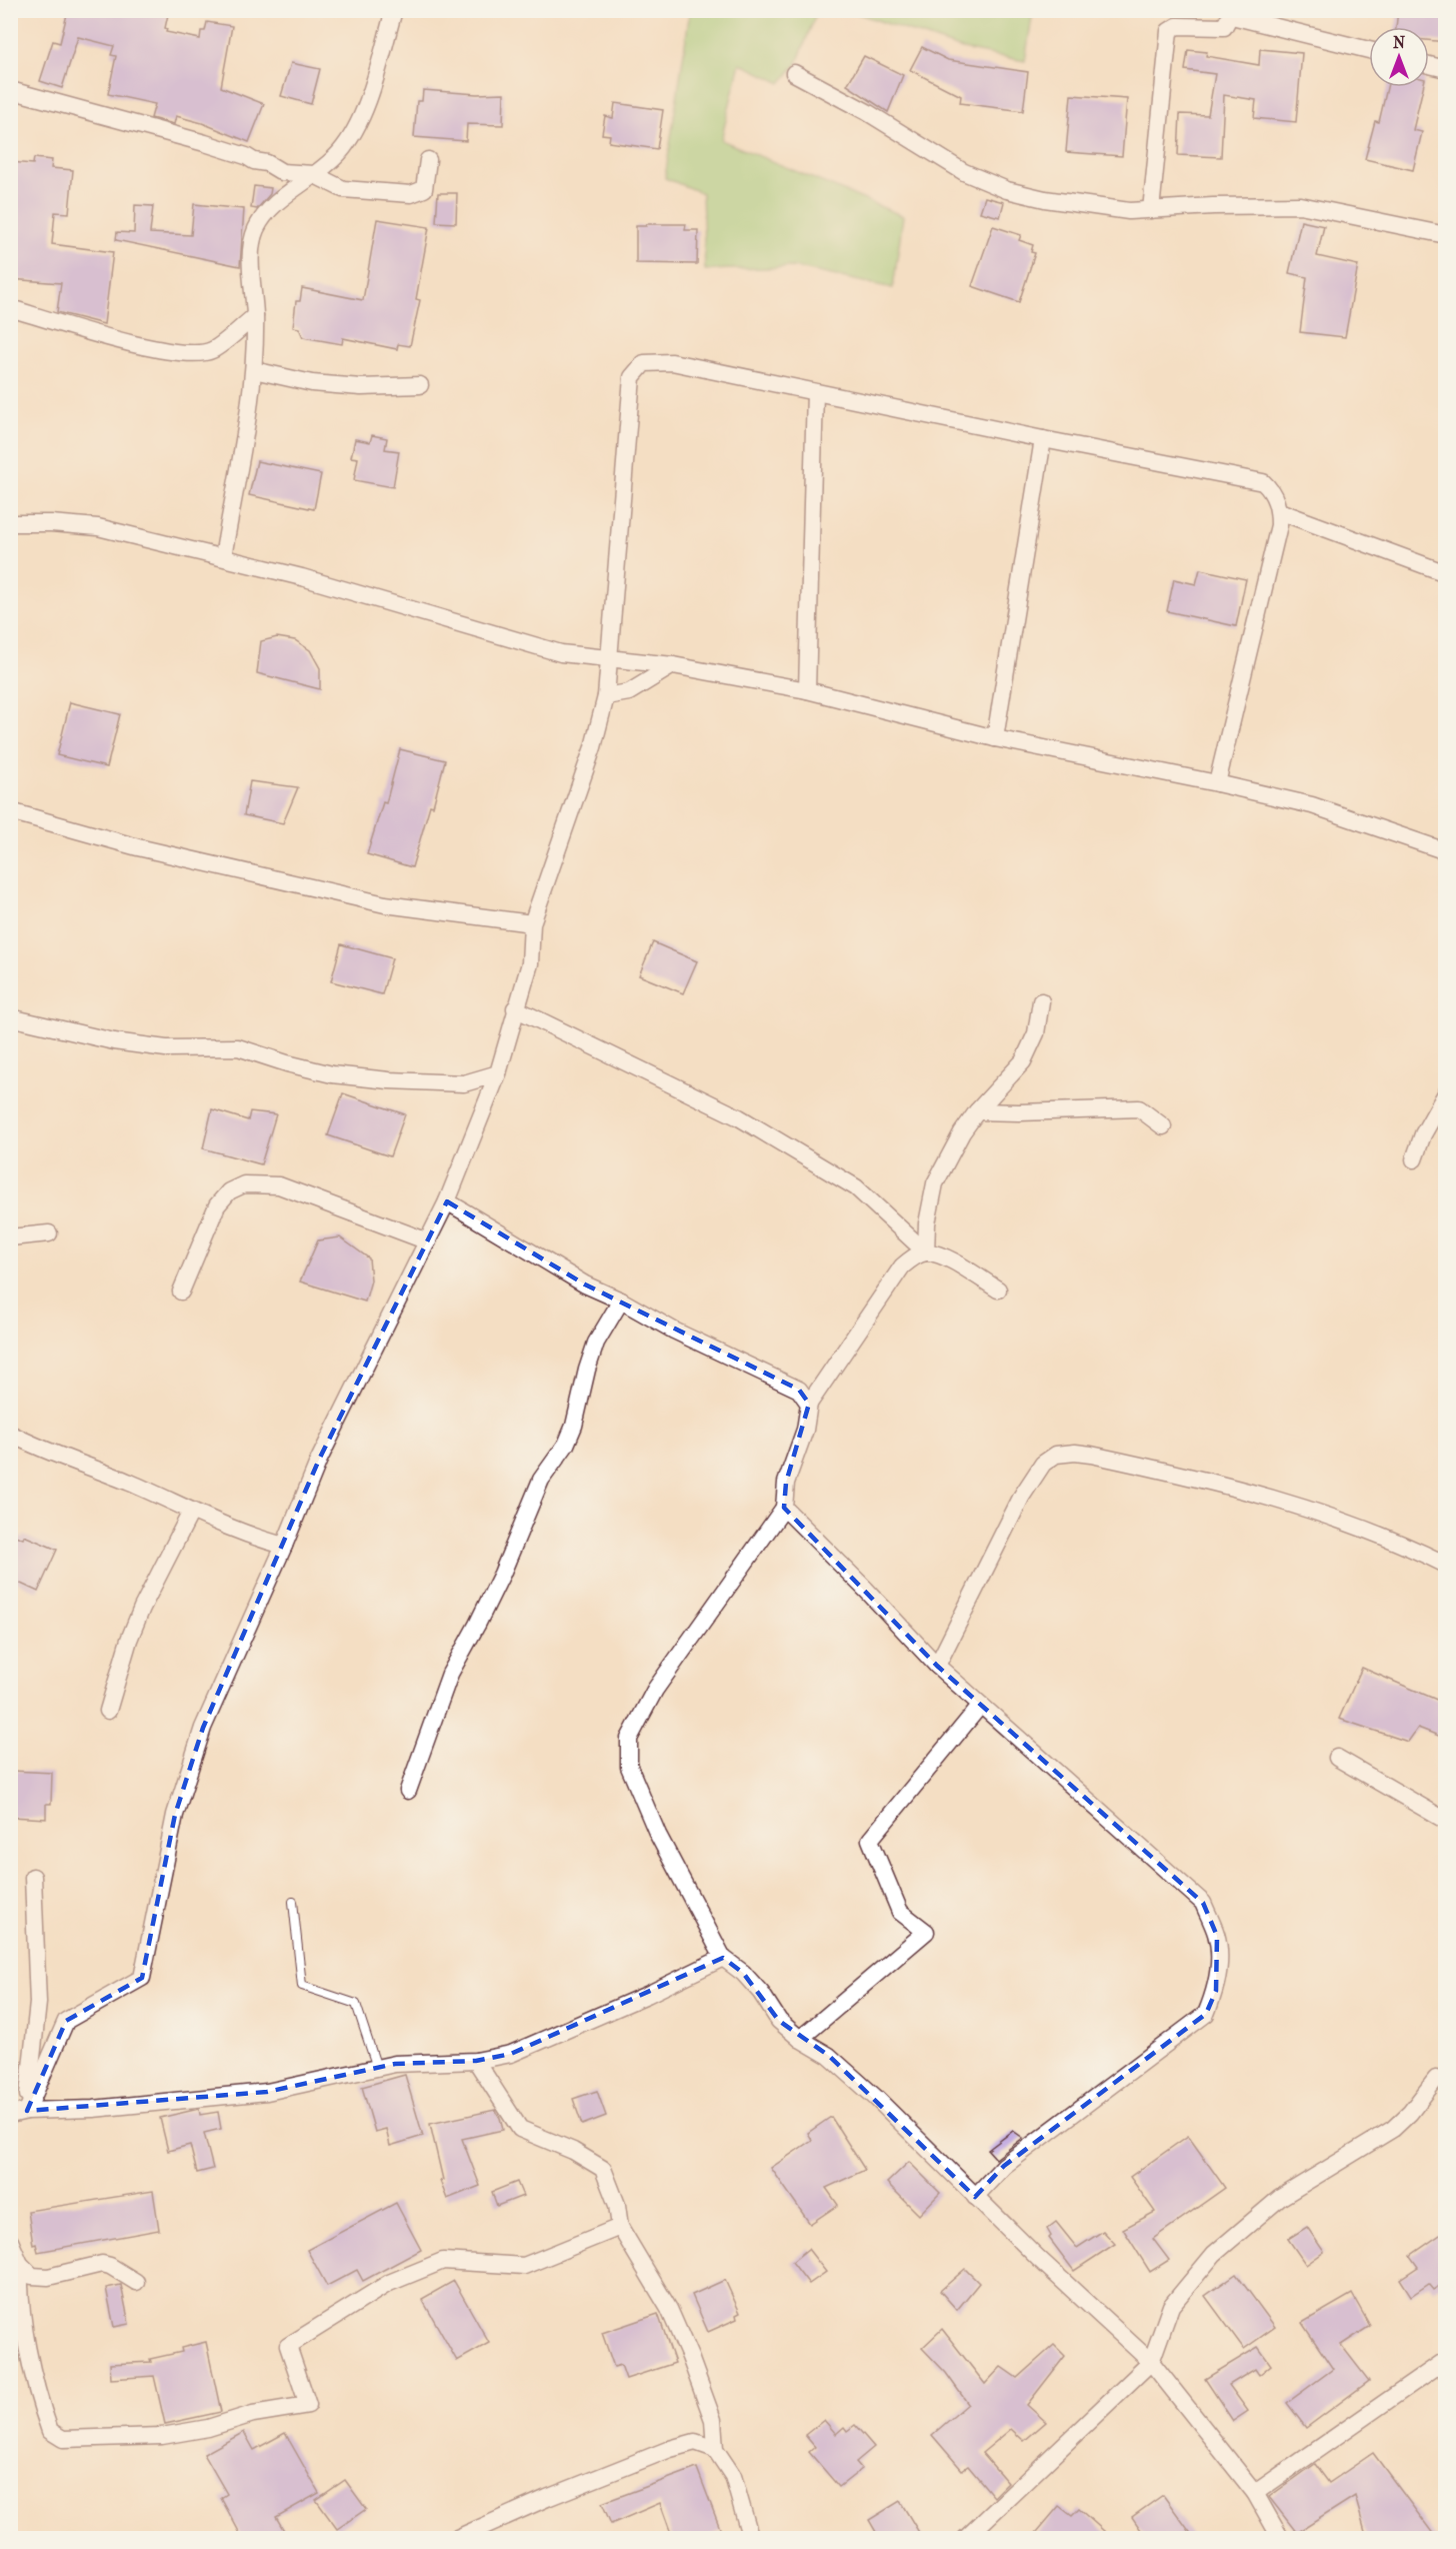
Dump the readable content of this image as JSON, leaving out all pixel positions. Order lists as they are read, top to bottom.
{
  "north": "top"
}
